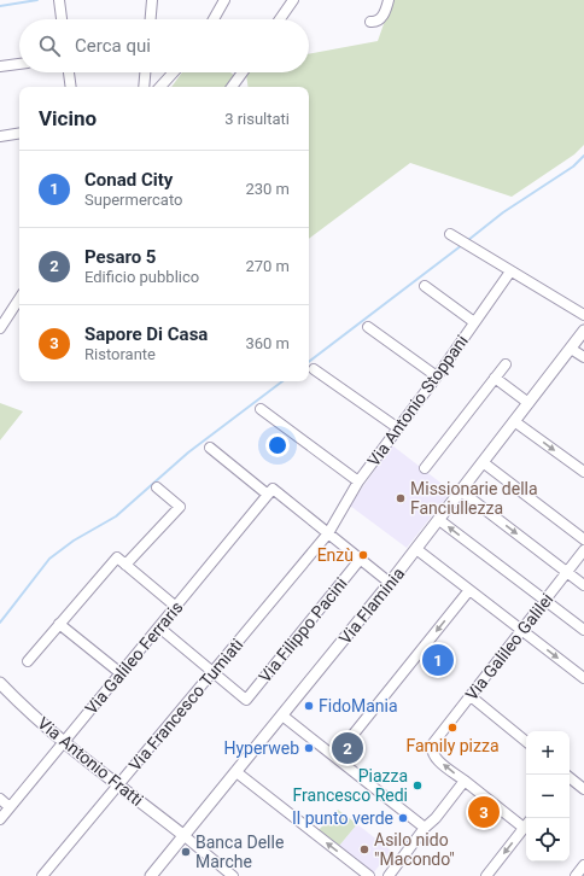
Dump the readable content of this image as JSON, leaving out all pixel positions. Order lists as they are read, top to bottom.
{
  "streets": {
    "street": [
      "Via Antonio Stoppani",
      "Via Flaminia",
      "Via Filippo Pacini",
      "Via Galileo Galilei",
      "Via Galileo Ferraris",
      "Via Francesco Tumiati",
      "Via Antonio Fratti"
    ]
  },
  "crossings": [
    ["Via Antonio Stoppani", "Via Francesco Tumiati"],
    ["Via Flaminia", "Via Antonio Fratti"],
    ["Via Filippo Pacini", "Via Francesco Tumiati"],
    ["Via Galileo Ferraris", "Via Antonio Fratti"],
    ["Via Francesco Tumiati", "Via Antonio Fratti"]
  ],
  "places": [
    "Missionarie della Fanciullezza",
    "Enzù",
    "FidoMania",
    "Family pizza",
    "Hyperweb",
    "Piazza Francesco Redi",
    "Il punto verde",
    "Asilo nido \"Macondo\"",
    "Banca Delle Marche"
  ],
  "page": {
    "search": "Cerca qui",
    "heading": ["Vicino", "3 risultati"],
    "list": [
      {
        "mark": "1",
        "name": "Conad City",
        "note": "Supermercato",
        "value": "230 m"
      },
      {
        "mark": "2",
        "name": "Pesaro 5",
        "note": "Edificio pubblico",
        "value": "270 m"
      },
      {
        "mark": "3",
        "name": "Sapore Di Casa",
        "note": "Ristorante",
        "value": "360 m"
      }
    ],
    "pins": ["1", "2", "3"],
    "map_buttons": ["+", "−"]
  }
}
